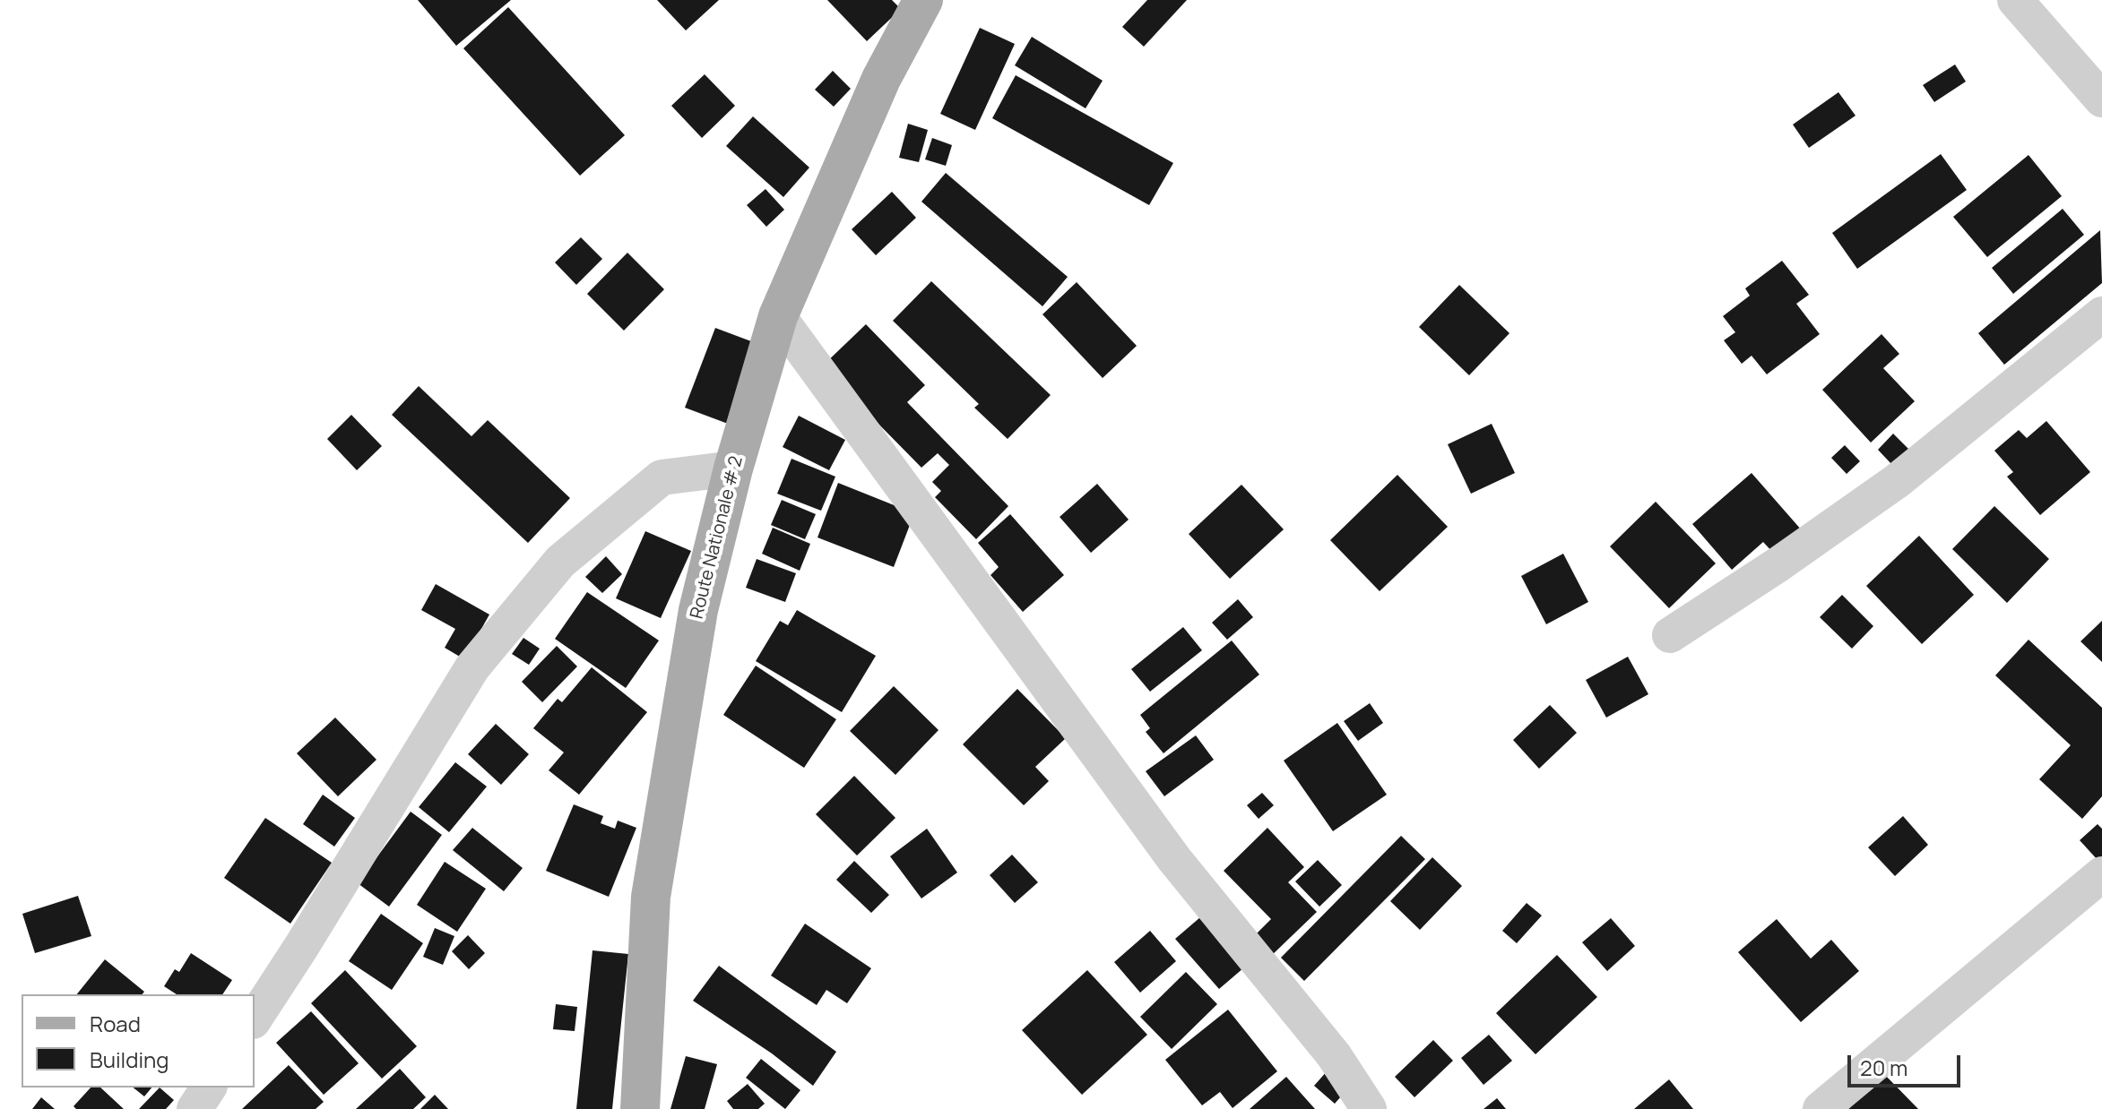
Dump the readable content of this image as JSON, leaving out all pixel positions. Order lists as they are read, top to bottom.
{
  "streets": {
    "main road": ["Route Nationale # 2"]
  },
  "legend": ["Road", "Building"],
  "scale_bar": "20 m"
}
